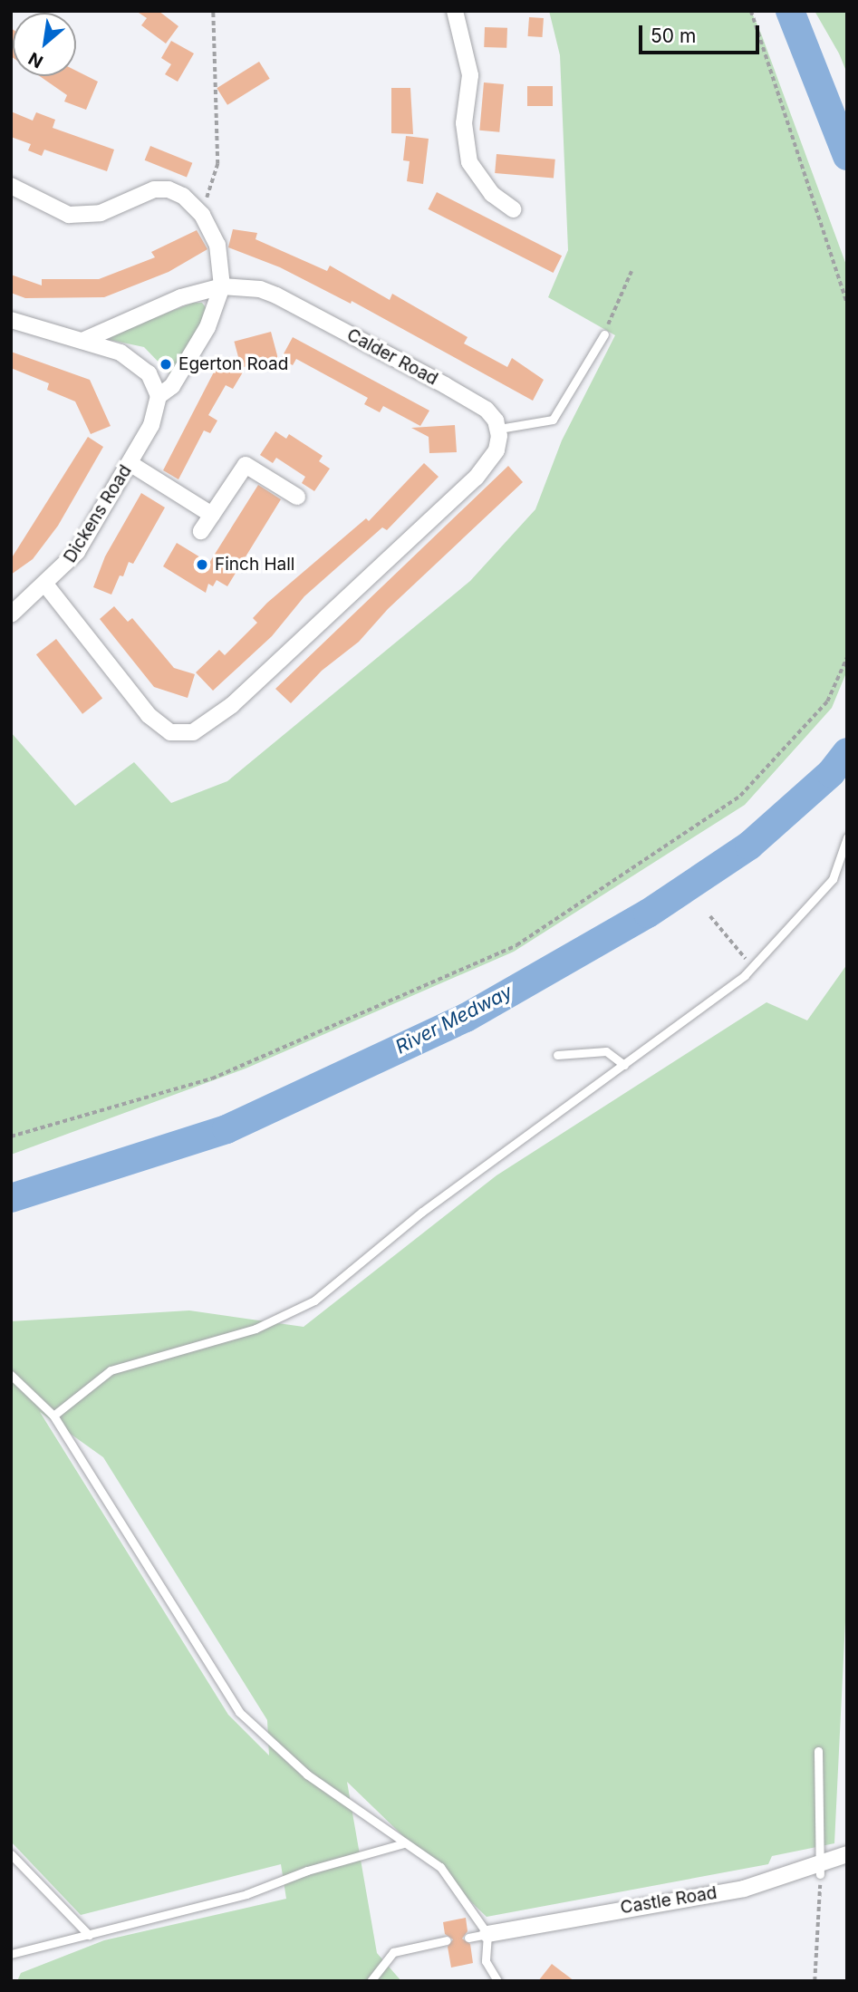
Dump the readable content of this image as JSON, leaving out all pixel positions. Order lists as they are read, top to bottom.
{
  "streets": {
    "street": ["Calder Road", "Dickens Road", "Castle Road"]
  },
  "water": ["River Medway"],
  "places": ["Egerton Road", "Finch Hall"],
  "scale_bar": "50 m",
  "north": "bottom left"
}
